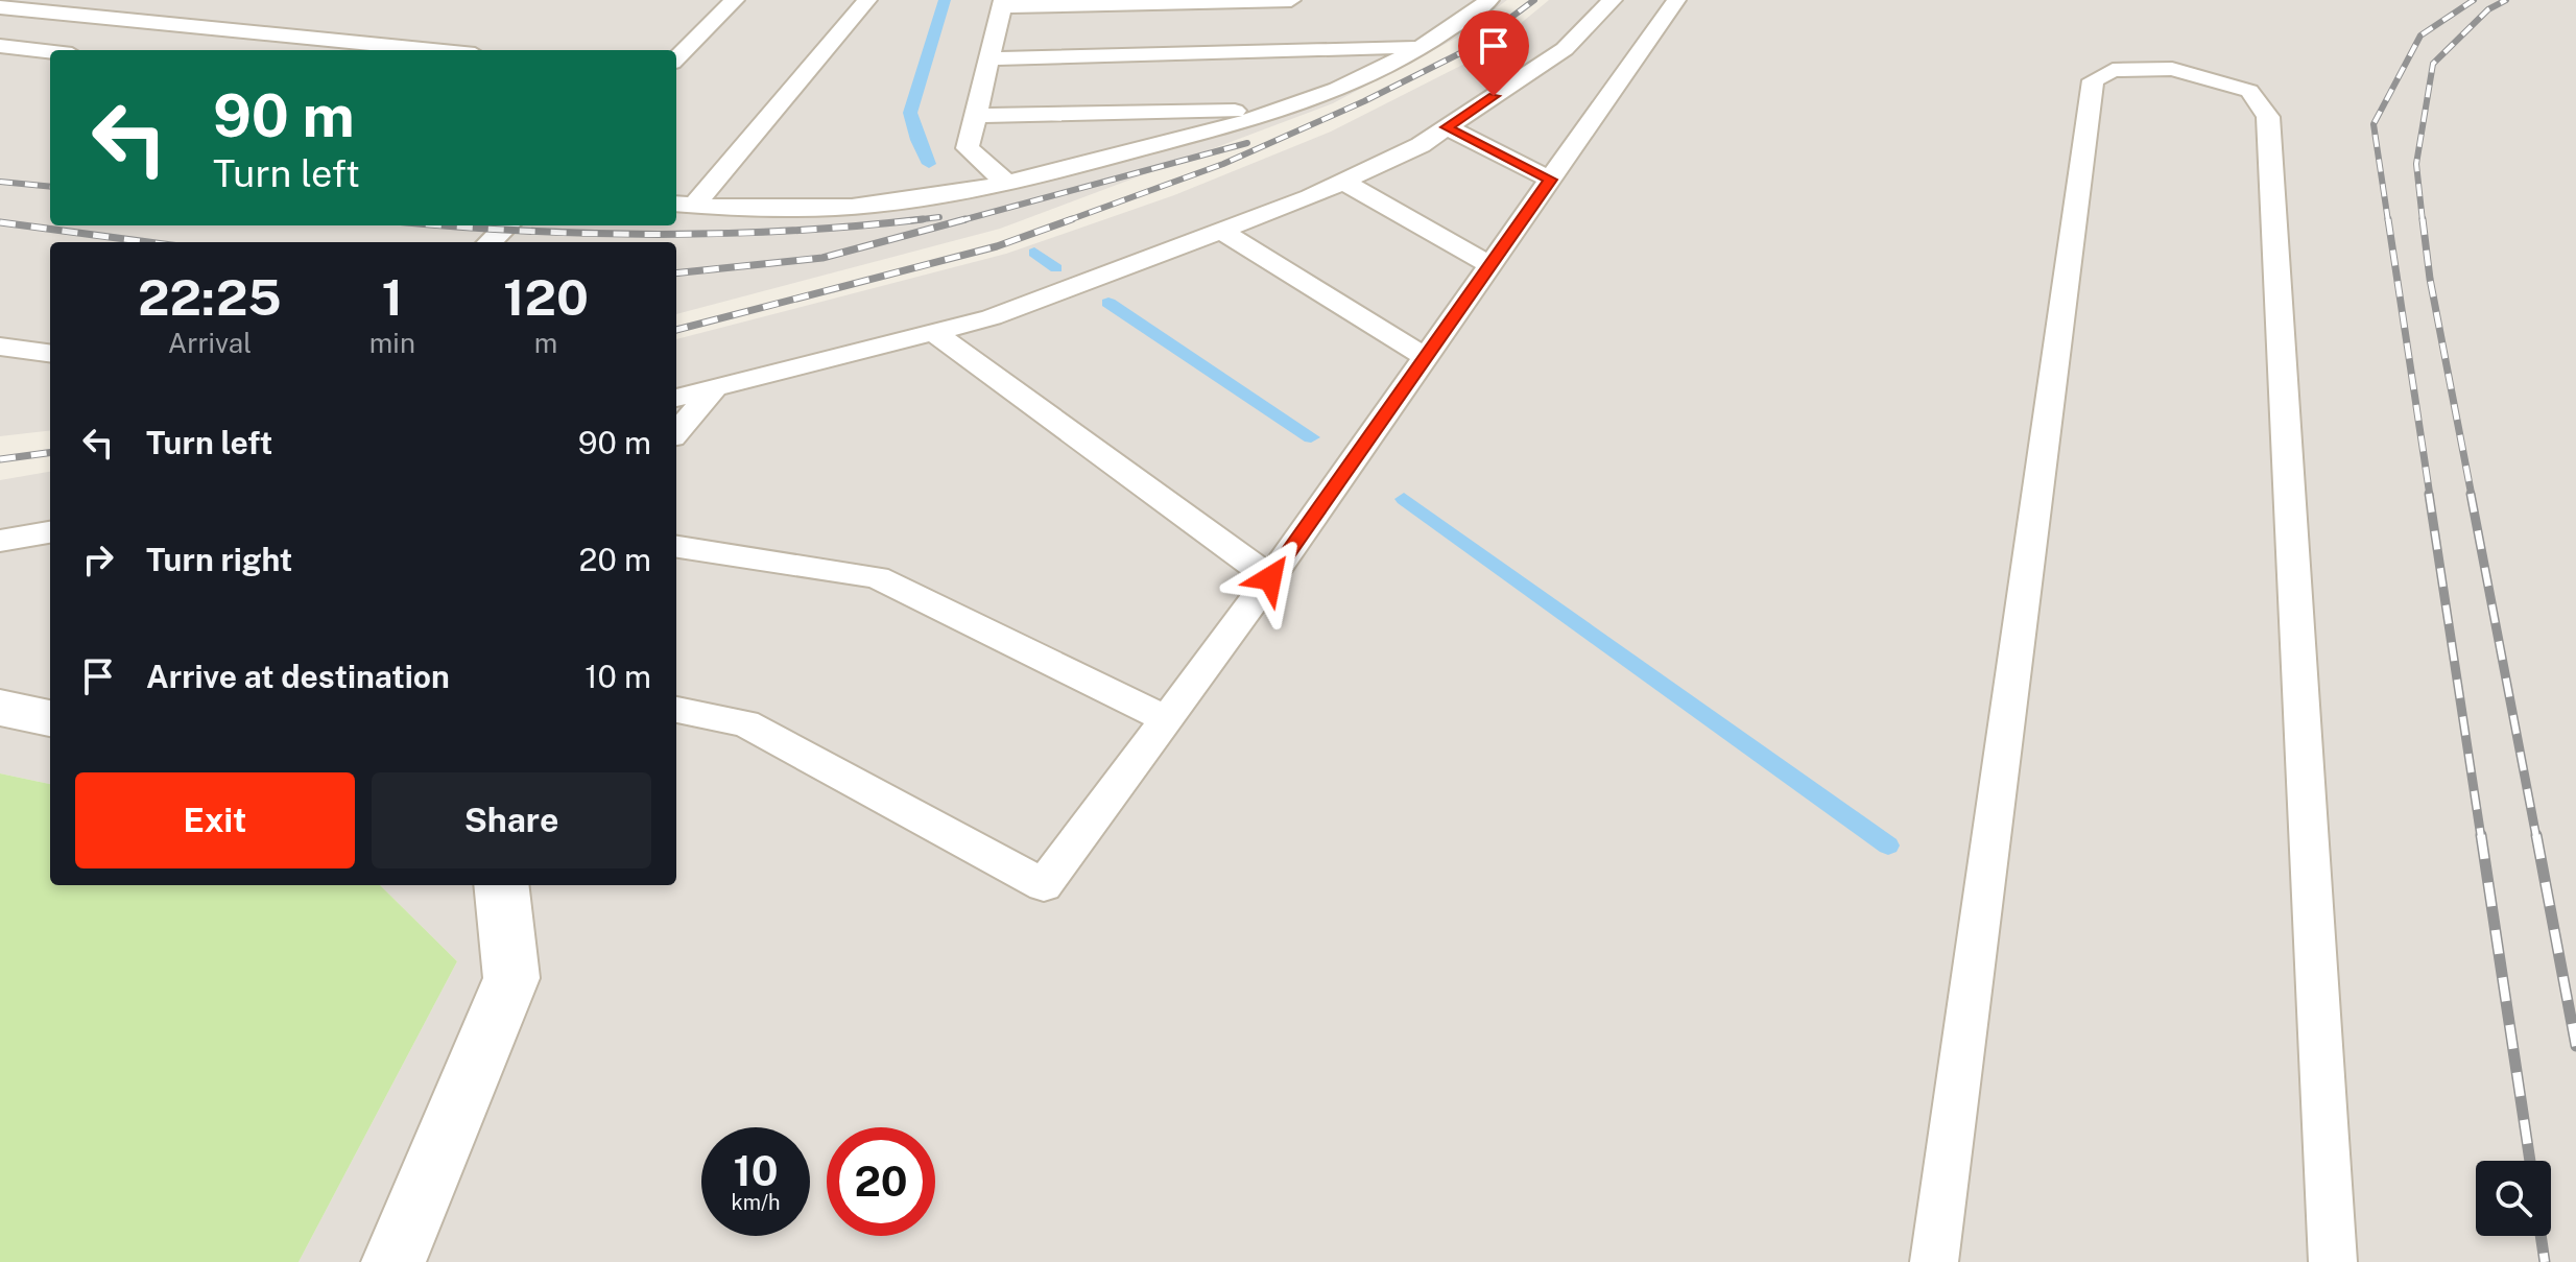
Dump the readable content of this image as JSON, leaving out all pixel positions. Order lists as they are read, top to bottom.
{
  "page": {
    "turn": ["90 m", "Turn left"],
    "eta": [
      "22:25",
      "Arrival",
      "1",
      "min",
      "120",
      "m"
    ],
    "list": [
      {
        "name": "Turn left",
        "value": "90 m"
      },
      {
        "name": "Turn right",
        "value": "20 m"
      },
      {
        "name": "Arrive at destination",
        "value": "10 m"
      }
    ],
    "buttons": ["Exit", "Share"],
    "speed": "10 km/h",
    "limit": "20"
  }
}
